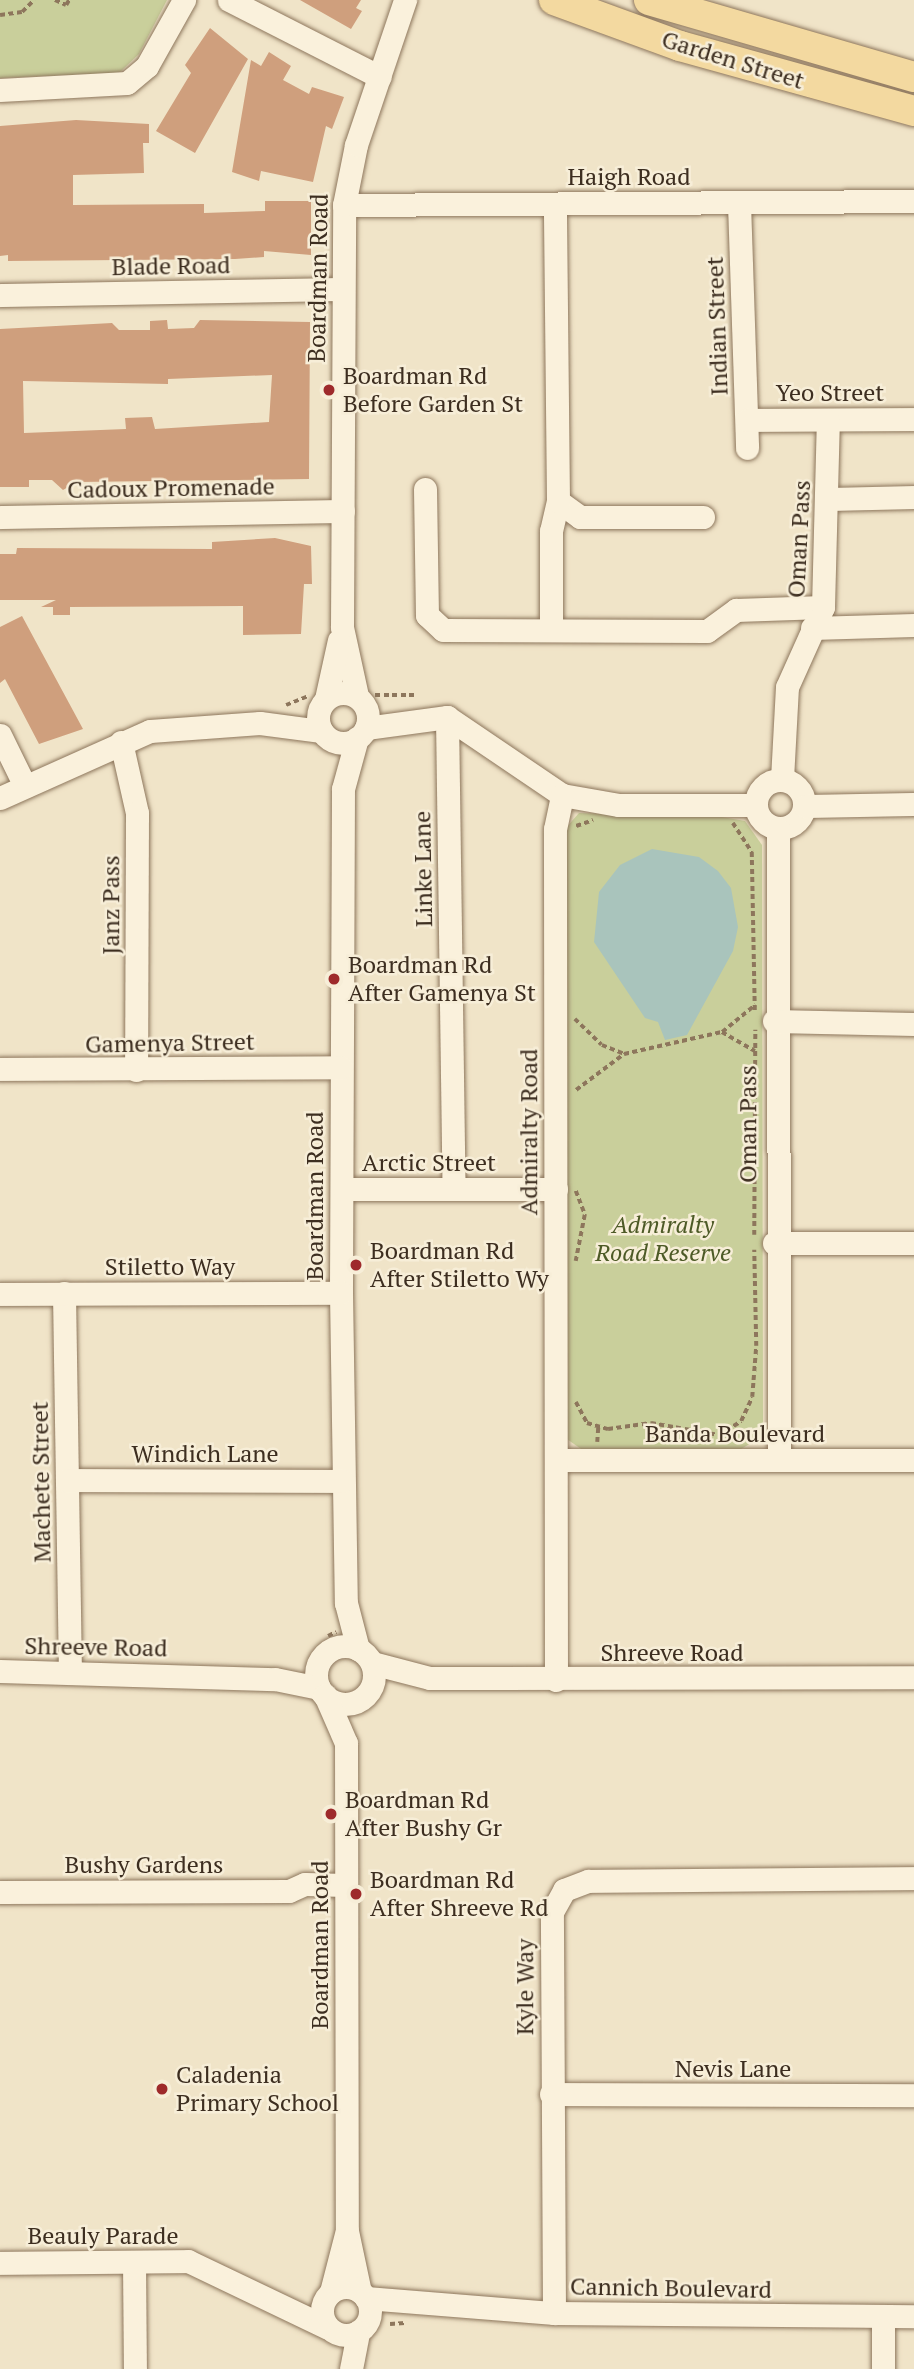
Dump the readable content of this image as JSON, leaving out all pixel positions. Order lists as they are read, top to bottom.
{
  "streets": {
    "main road": ["Garden Street"],
    "street": [
      "Haigh Road",
      "Blade Road",
      "Boardman Road",
      "Indian Street",
      "Yeo Street",
      "Cadoux Promenade",
      "Oman Pass",
      "Linke Lane",
      "Janz Pass",
      "Gamenya Street",
      "Admiralty Road",
      "Arctic Street",
      "Stiletto Way",
      "Banda Boulevard",
      "Windich Lane",
      "Machete Street",
      "Shreeve Road",
      "Bushy Gardens",
      "Kyle Way",
      "Nevis Lane",
      "Beauly Parade",
      "Cannich Boulevard"
    ]
  },
  "crossings": [
    ["Haigh Road", "Boardman Road"],
    ["Haigh Road", "Indian Street"],
    ["Blade Road", "Boardman Road"],
    ["Boardman Road", "Cadoux Promenade"],
    ["Boardman Road", "Gamenya Street"],
    ["Boardman Road", "Arctic Street"],
    ["Boardman Road", "Stiletto Way"],
    ["Boardman Road", "Windich Lane"],
    ["Boardman Road", "Shreeve Road"],
    ["Boardman Road", "Bushy Gardens"],
    ["Boardman Road", "Beauly Parade"],
    ["Boardman Road", "Cannich Boulevard"],
    ["Indian Street", "Yeo Street"],
    ["Yeo Street", "Oman Pass"],
    ["Oman Pass", "Banda Boulevard"],
    ["Linke Lane", "Arctic Street"],
    ["Janz Pass", "Gamenya Street"],
    ["Admiralty Road", "Arctic Street"],
    ["Admiralty Road", "Banda Boulevard"],
    ["Admiralty Road", "Shreeve Road"],
    ["Stiletto Way", "Machete Street"],
    ["Windich Lane", "Machete Street"],
    ["Machete Street", "Shreeve Road"],
    ["Kyle Way", "Nevis Lane"],
    ["Kyle Way", "Cannich Boulevard"],
    ["Beauly Parade", "Cannich Boulevard"]
  ],
  "parks": ["Admiralty Road Reserve"],
  "places": [
    "Boardman Rd Before Garden St",
    "Boardman Rd After Gamenya St",
    "Boardman Rd After Stiletto Wy",
    "Boardman Rd After Bushy Gr",
    "Boardman Rd After Shreeve Rd",
    "Caladenia Primary School"
  ]
}
